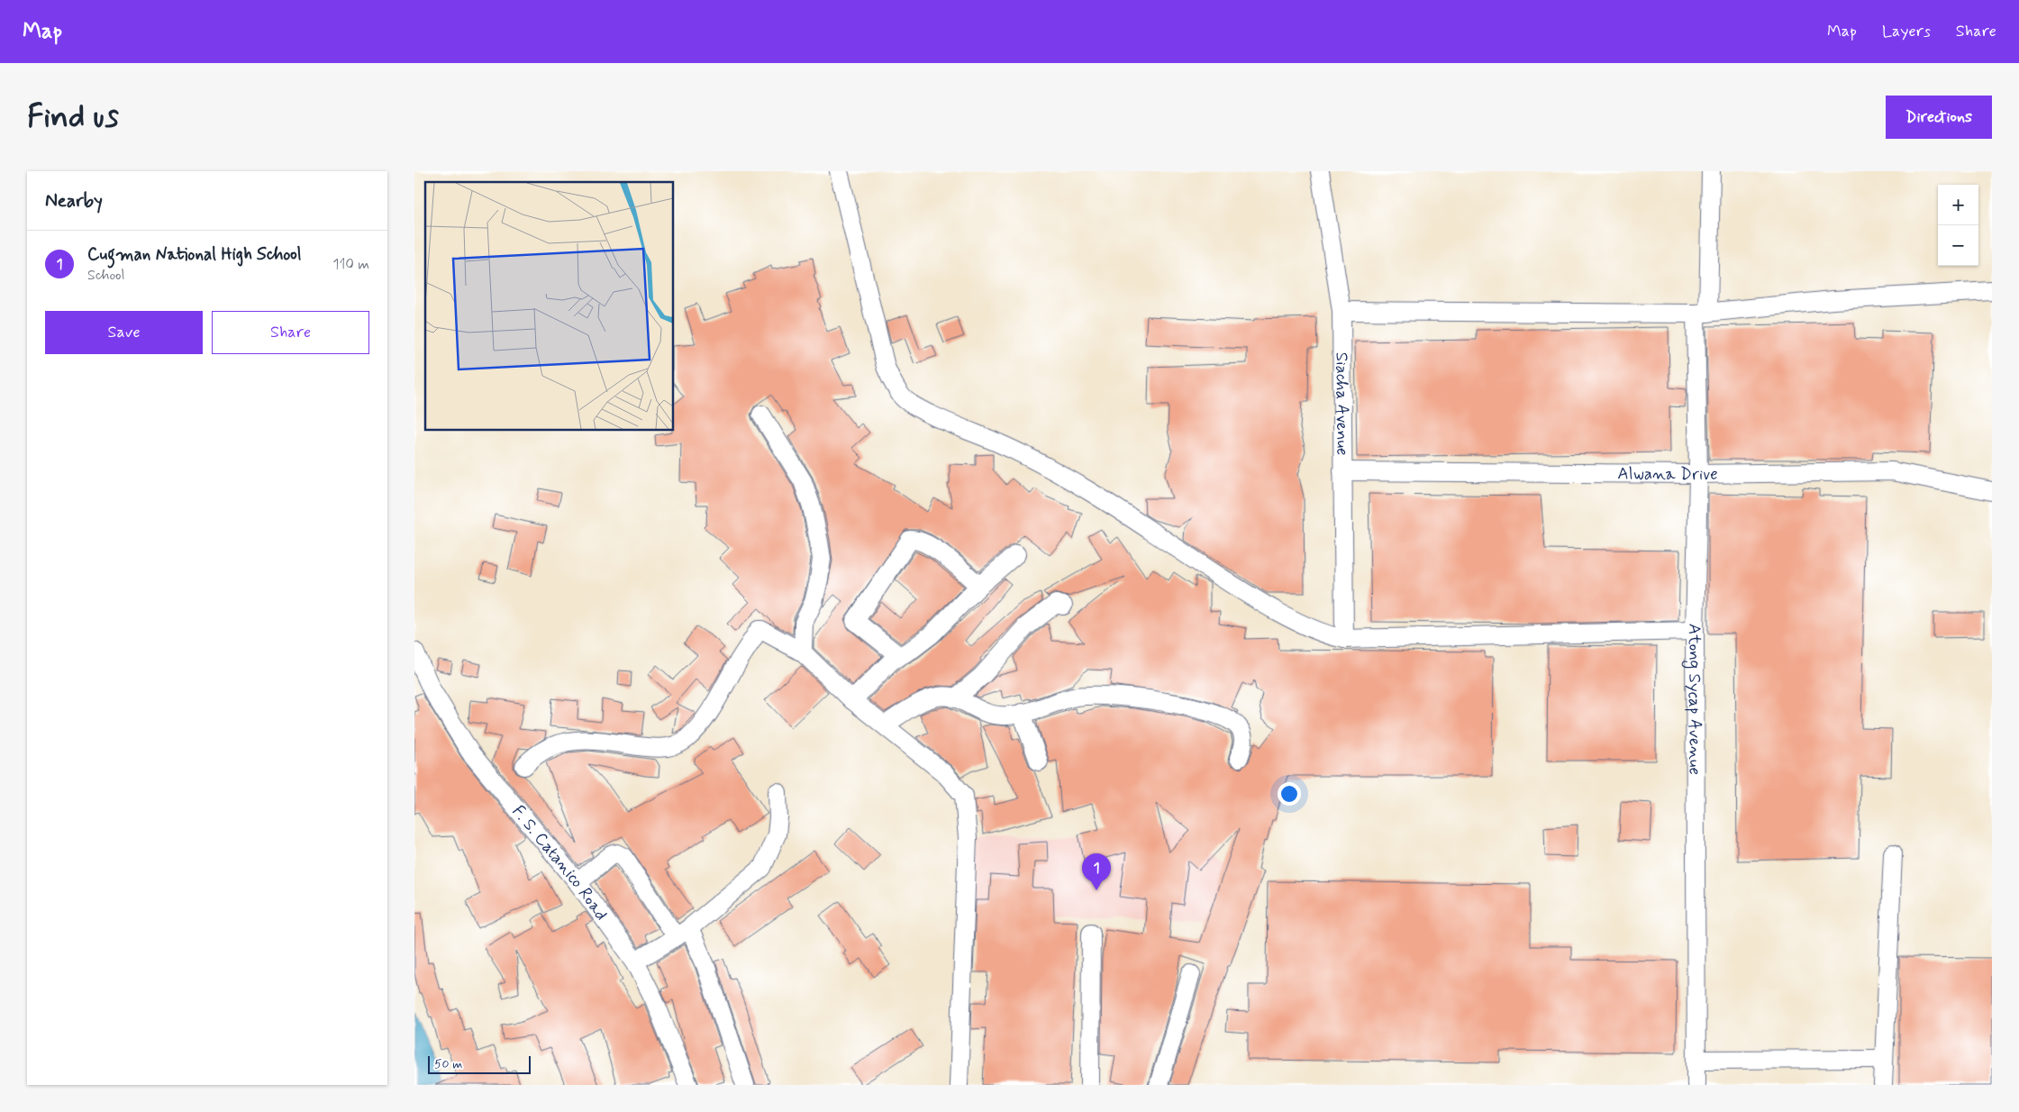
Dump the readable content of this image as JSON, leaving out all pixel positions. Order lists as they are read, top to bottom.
{
  "streets": {
    "street": [
      "Siacha Avenue",
      "Alwana Drive",
      "Atong Sycap Avenue",
      "F. S. Catanico Road"
    ]
  },
  "crossings": [
    ["Siacha Avenue", "Alwana Drive"],
    ["Alwana Drive", "Atong Sycap Avenue"]
  ],
  "scale_bar": "50 m",
  "page": {
    "header": "Map",
    "nav": ["Map", "Layers", "Share"],
    "buttons": [
      "Directions",
      ["Save", "Share"]
    ],
    "title": "Find us",
    "heading": "Nearby",
    "map_buttons": ["+", "−"],
    "list": [
      {
        "mark": "1",
        "name": "Cugman National High School",
        "note": "School",
        "value": "110 m"
      }
    ],
    "pins": "1",
    "scale": "50 m"
  }
}
